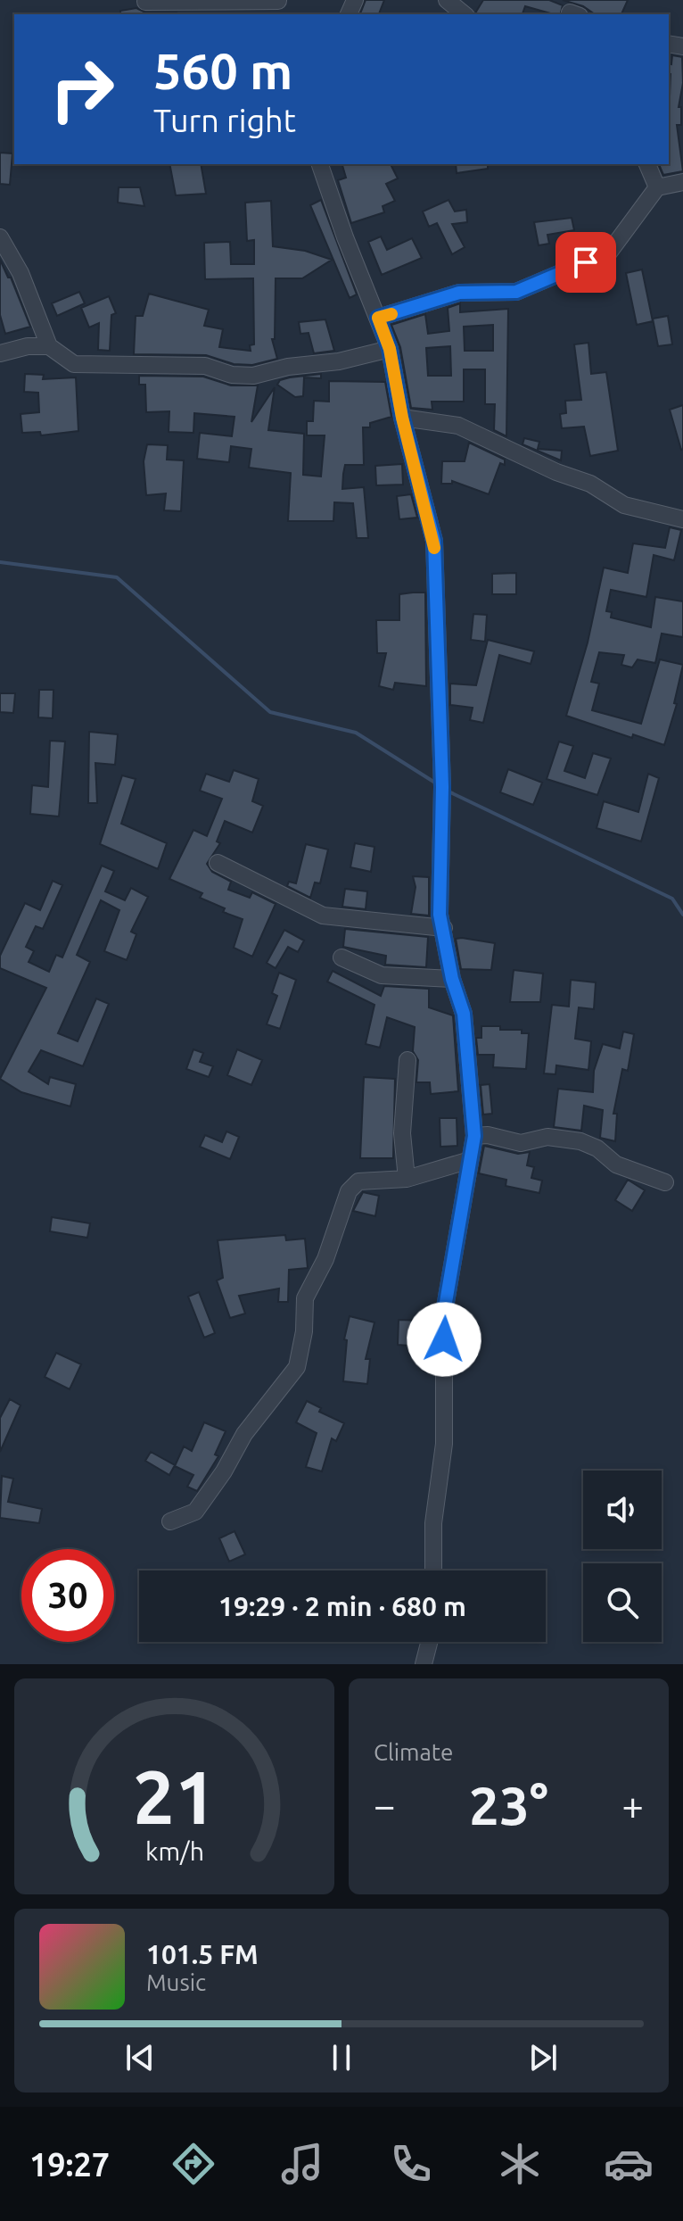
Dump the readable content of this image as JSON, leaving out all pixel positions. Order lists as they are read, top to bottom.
{
  "page": {
    "turn": ["560 m", "Turn right"],
    "limit": "30",
    "trip": "19:29 · 2 min · 680 m",
    "tile": "Climate",
    "heat": ["−", "23°", "+"],
    "song": ["101.5 FM", "Music"],
    "tabs": "19:27",
    "gauge": ["21", "km/h"]
  }
}
